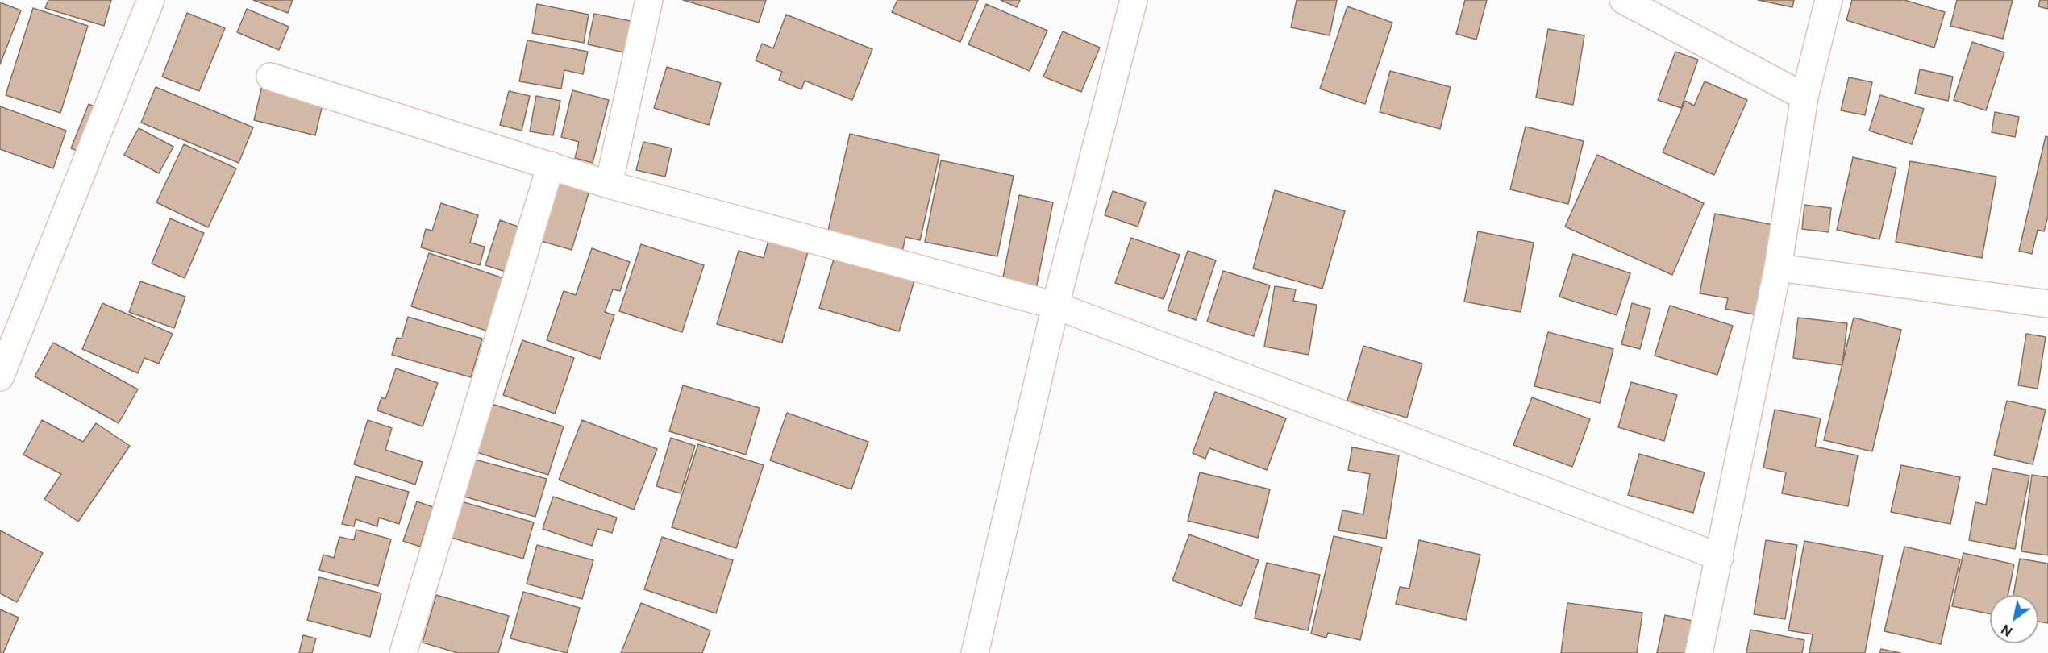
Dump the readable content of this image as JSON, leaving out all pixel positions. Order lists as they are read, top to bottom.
{
  "north": "bottom left"
}
